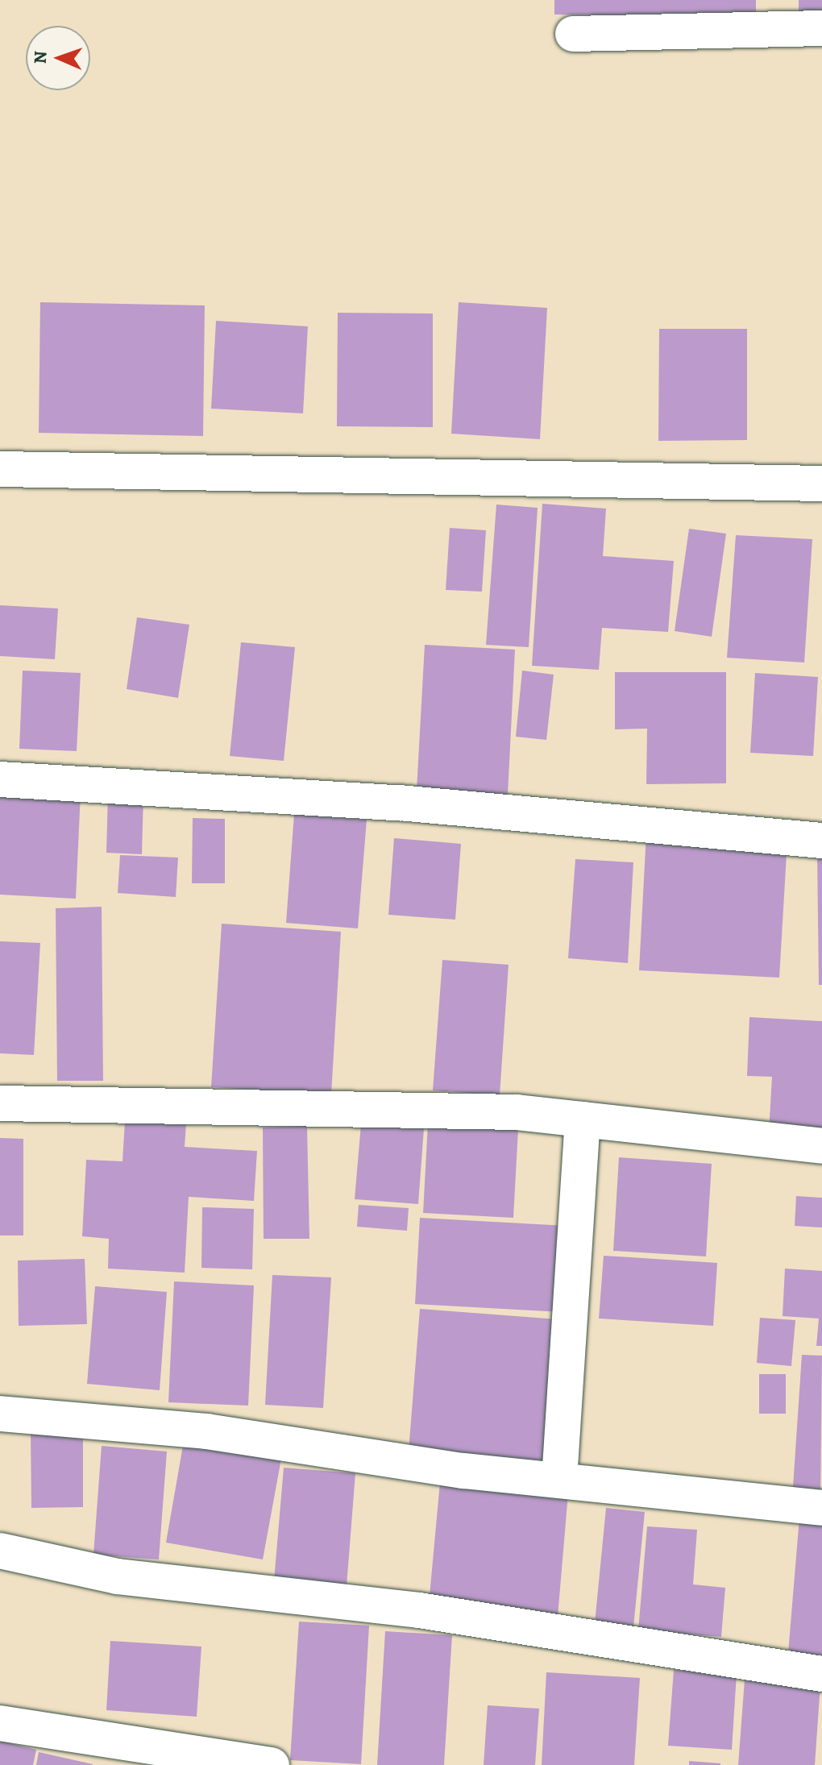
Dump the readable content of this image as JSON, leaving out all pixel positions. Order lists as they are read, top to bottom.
{
  "north": "left"
}
